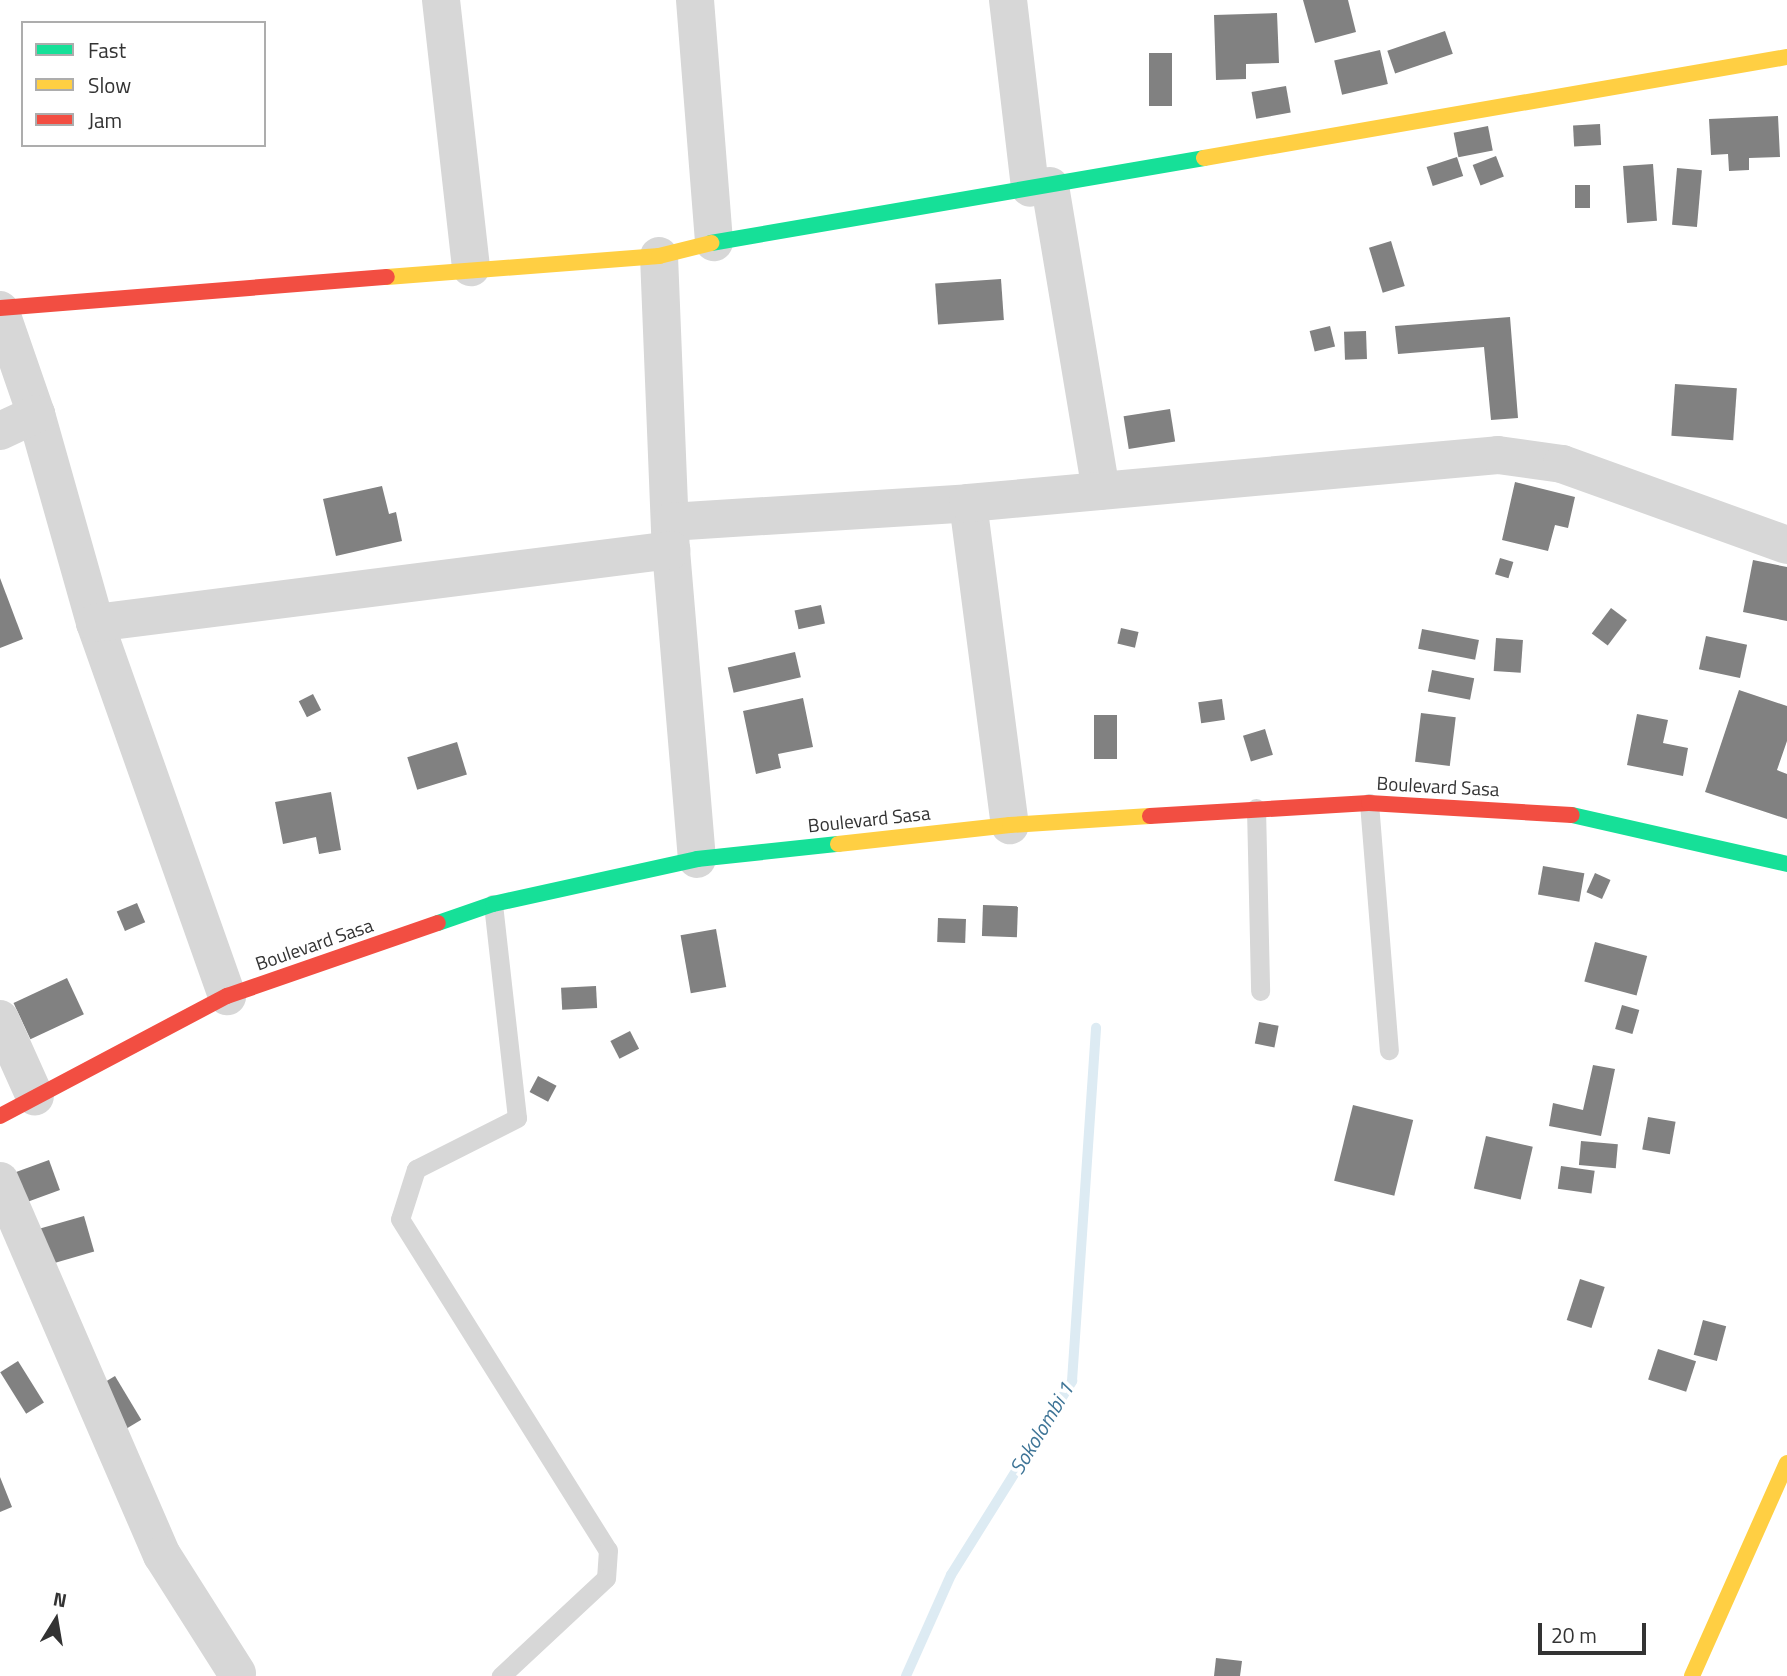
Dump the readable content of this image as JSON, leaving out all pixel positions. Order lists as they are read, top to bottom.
{
  "streets": {
    "street": ["Boulevard Sasa"]
  },
  "water": ["Sokolombi 1"],
  "legend": ["Fast", "Slow", "Jam"],
  "scale_bar": "20 m",
  "north": "top"
}
